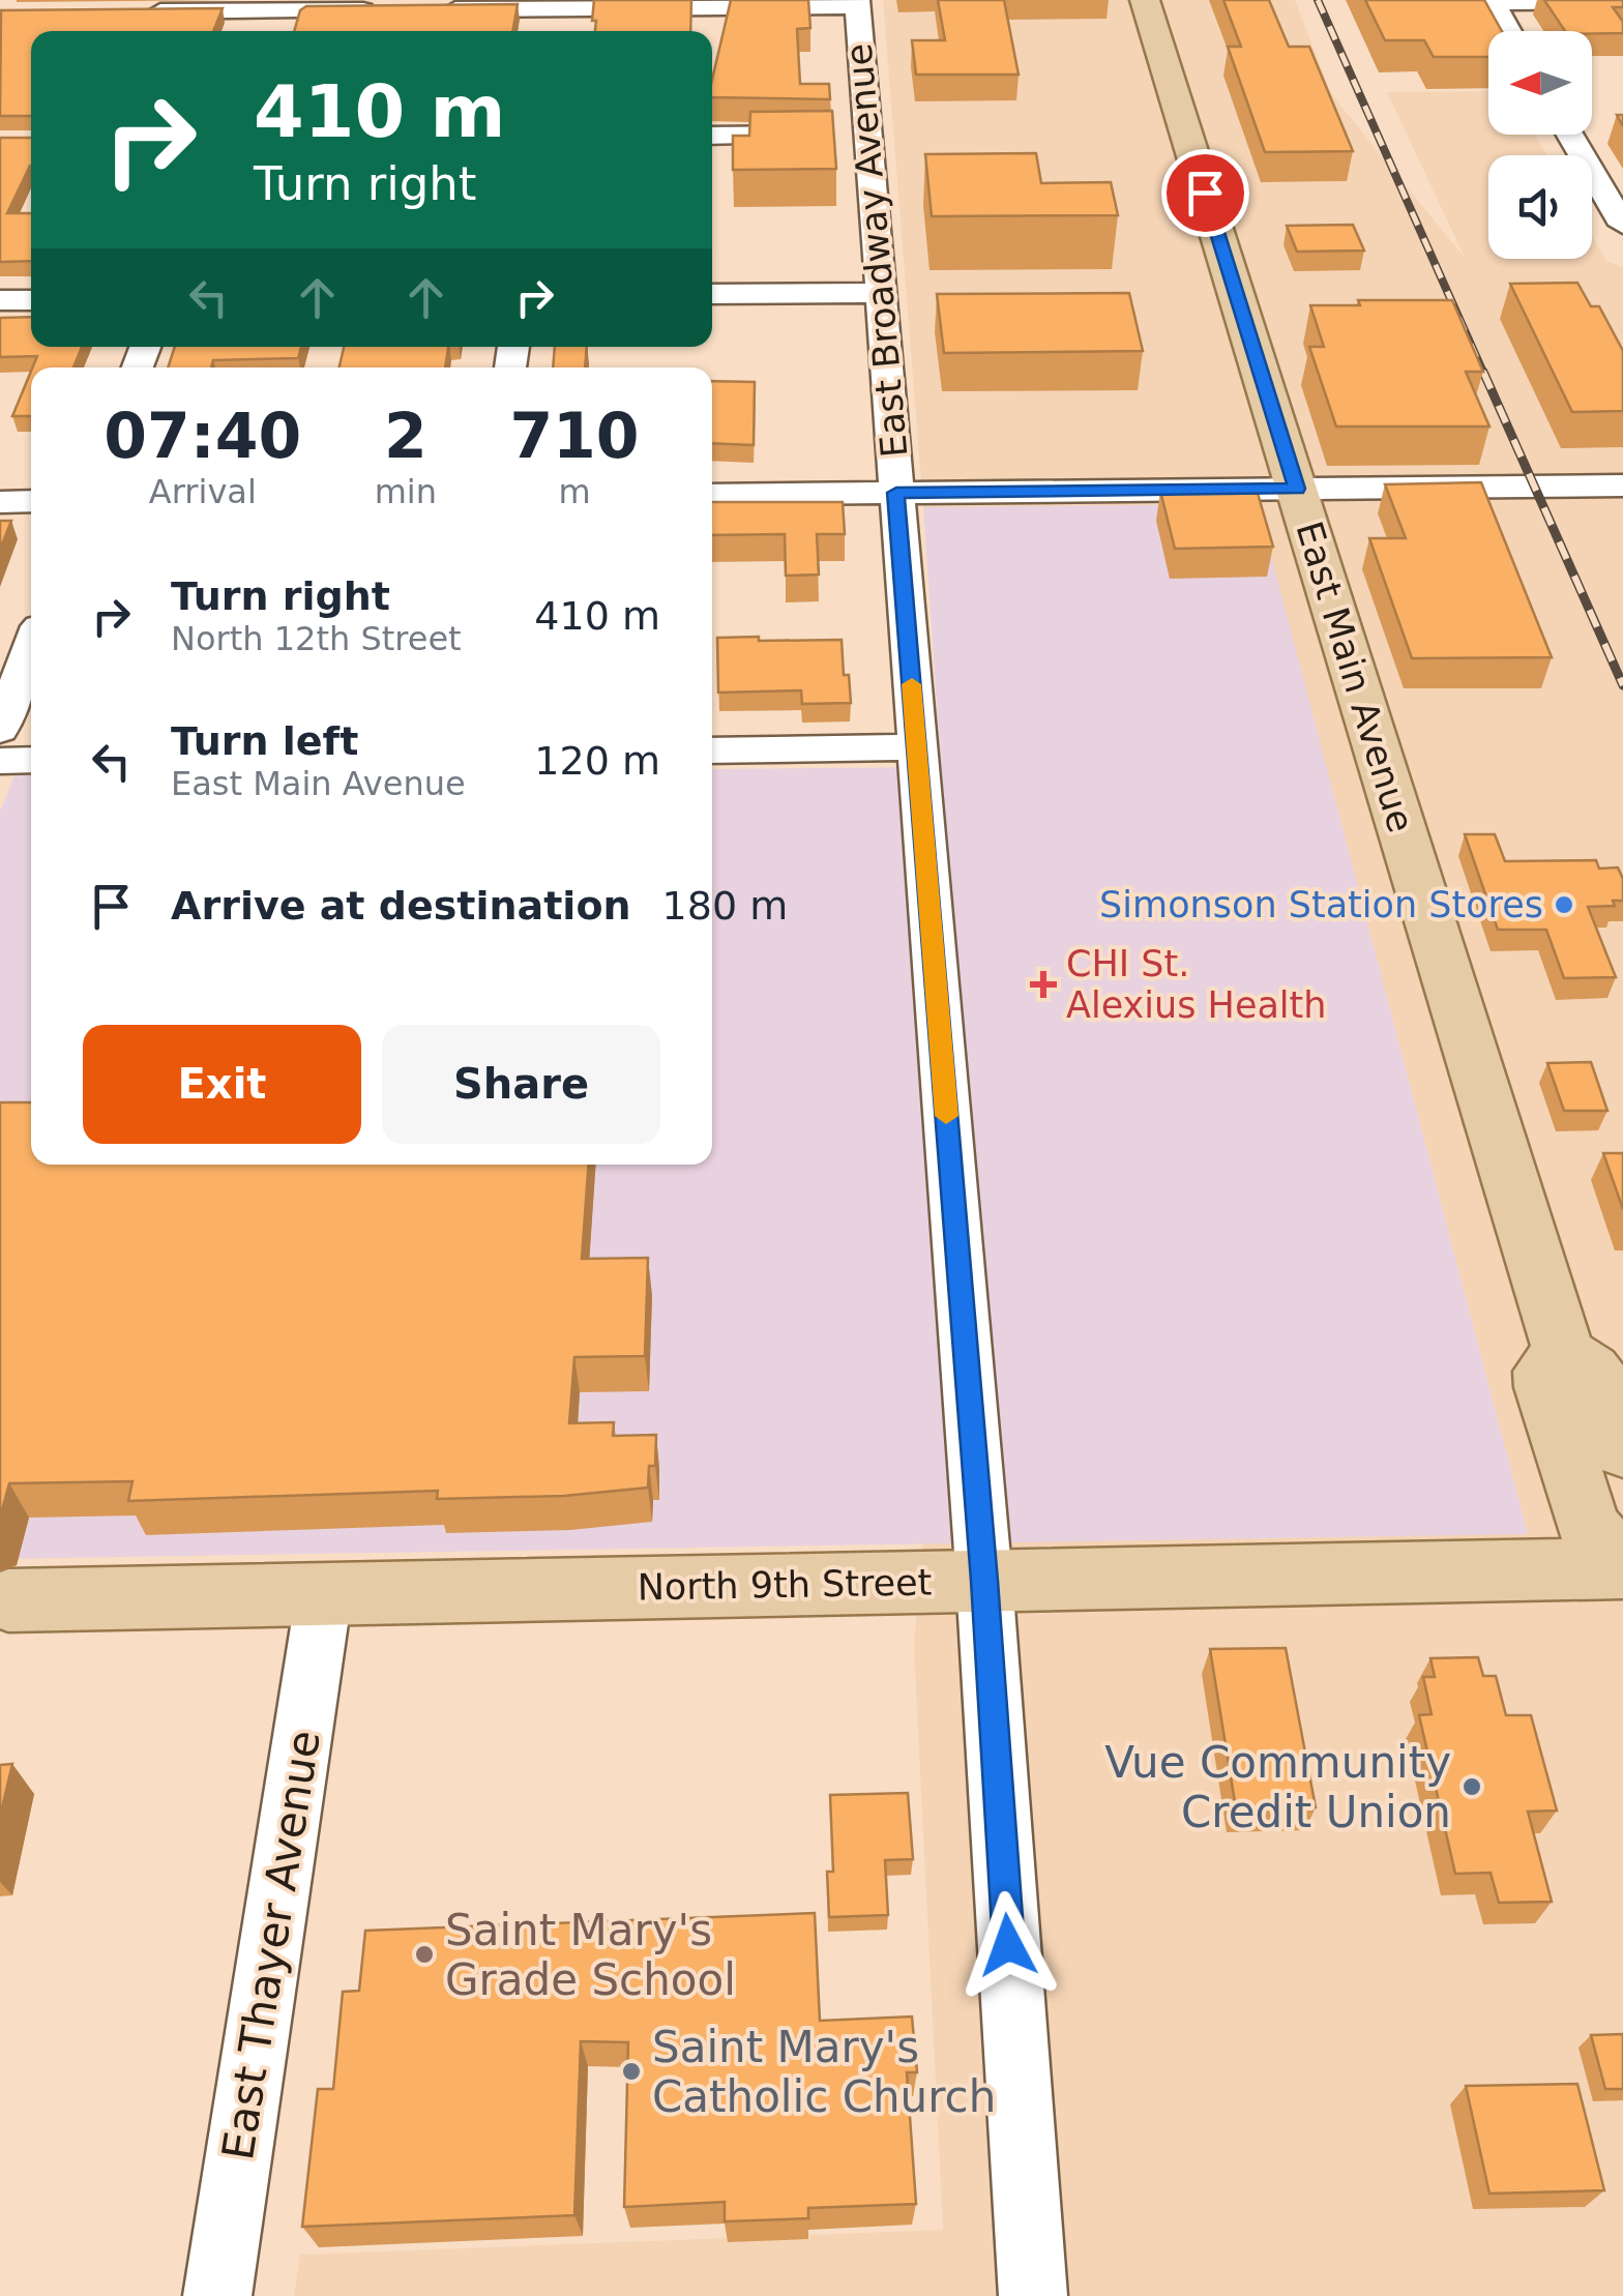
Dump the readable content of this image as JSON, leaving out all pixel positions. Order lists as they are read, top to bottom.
{
  "streets": {
    "main road": ["East Main Avenue", "North 9th Street"],
    "street": ["East Broadway Avenue", "East Thayer Avenue"]
  },
  "crossings": [
    ["East Broadway Avenue", "North 9th Street"],
    ["North 9th Street", "East Thayer Avenue"]
  ],
  "places": {
    "other": [
      "Simonson Station Stores",
      "Vue Community Credit Union",
      "Saint Mary's Grade School",
      "Saint Mary's Catholic Church"
    ],
    "health": ["CHI St. Alexius Health"]
  },
  "north": "left",
  "page": {
    "turn": ["410 m", "Turn right"],
    "eta": [
      "07:40",
      "Arrival",
      "2",
      "min",
      "710",
      "m"
    ],
    "list": [
      {
        "name": "Turn right",
        "note": "North 12th Street",
        "value": "410 m"
      },
      {
        "name": "Turn left",
        "note": "East Main Avenue",
        "value": "120 m"
      },
      {
        "name": "Arrive at destination",
        "value": "180 m"
      }
    ],
    "buttons": ["Exit", "Share"]
  }
}
